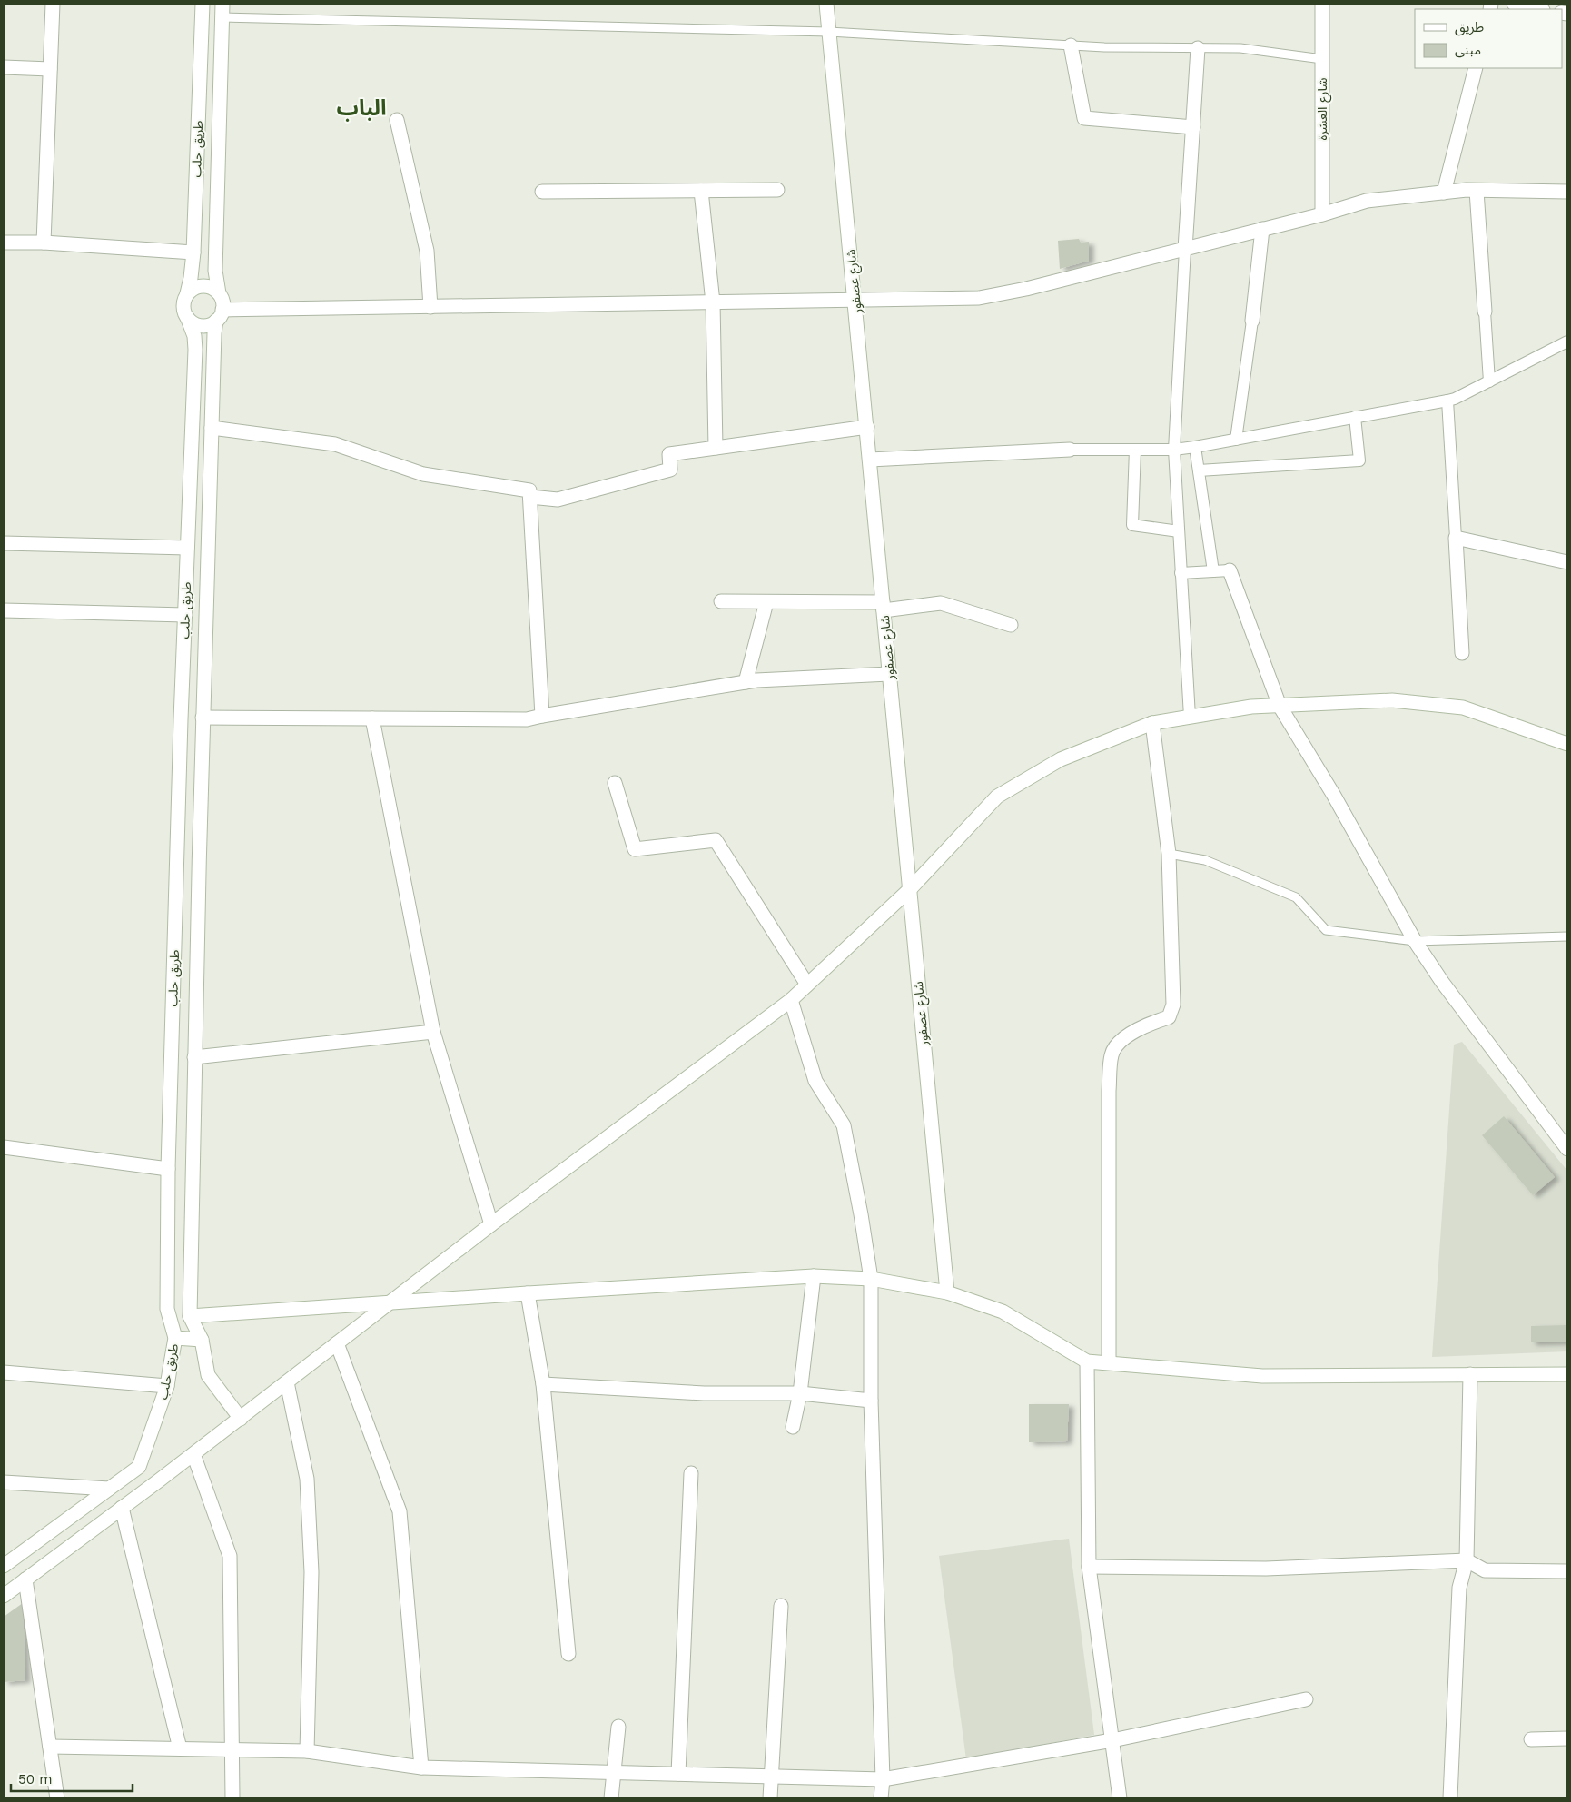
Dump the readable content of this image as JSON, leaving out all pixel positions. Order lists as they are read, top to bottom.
{
  "streets": {
    "street": ["شارع العشرة", "طريق حلب", "شارع عصفور"]
  },
  "districts": ["الباب"],
  "legend": ["طريق", "مبنى"],
  "scale_bar": "50 m"
}
